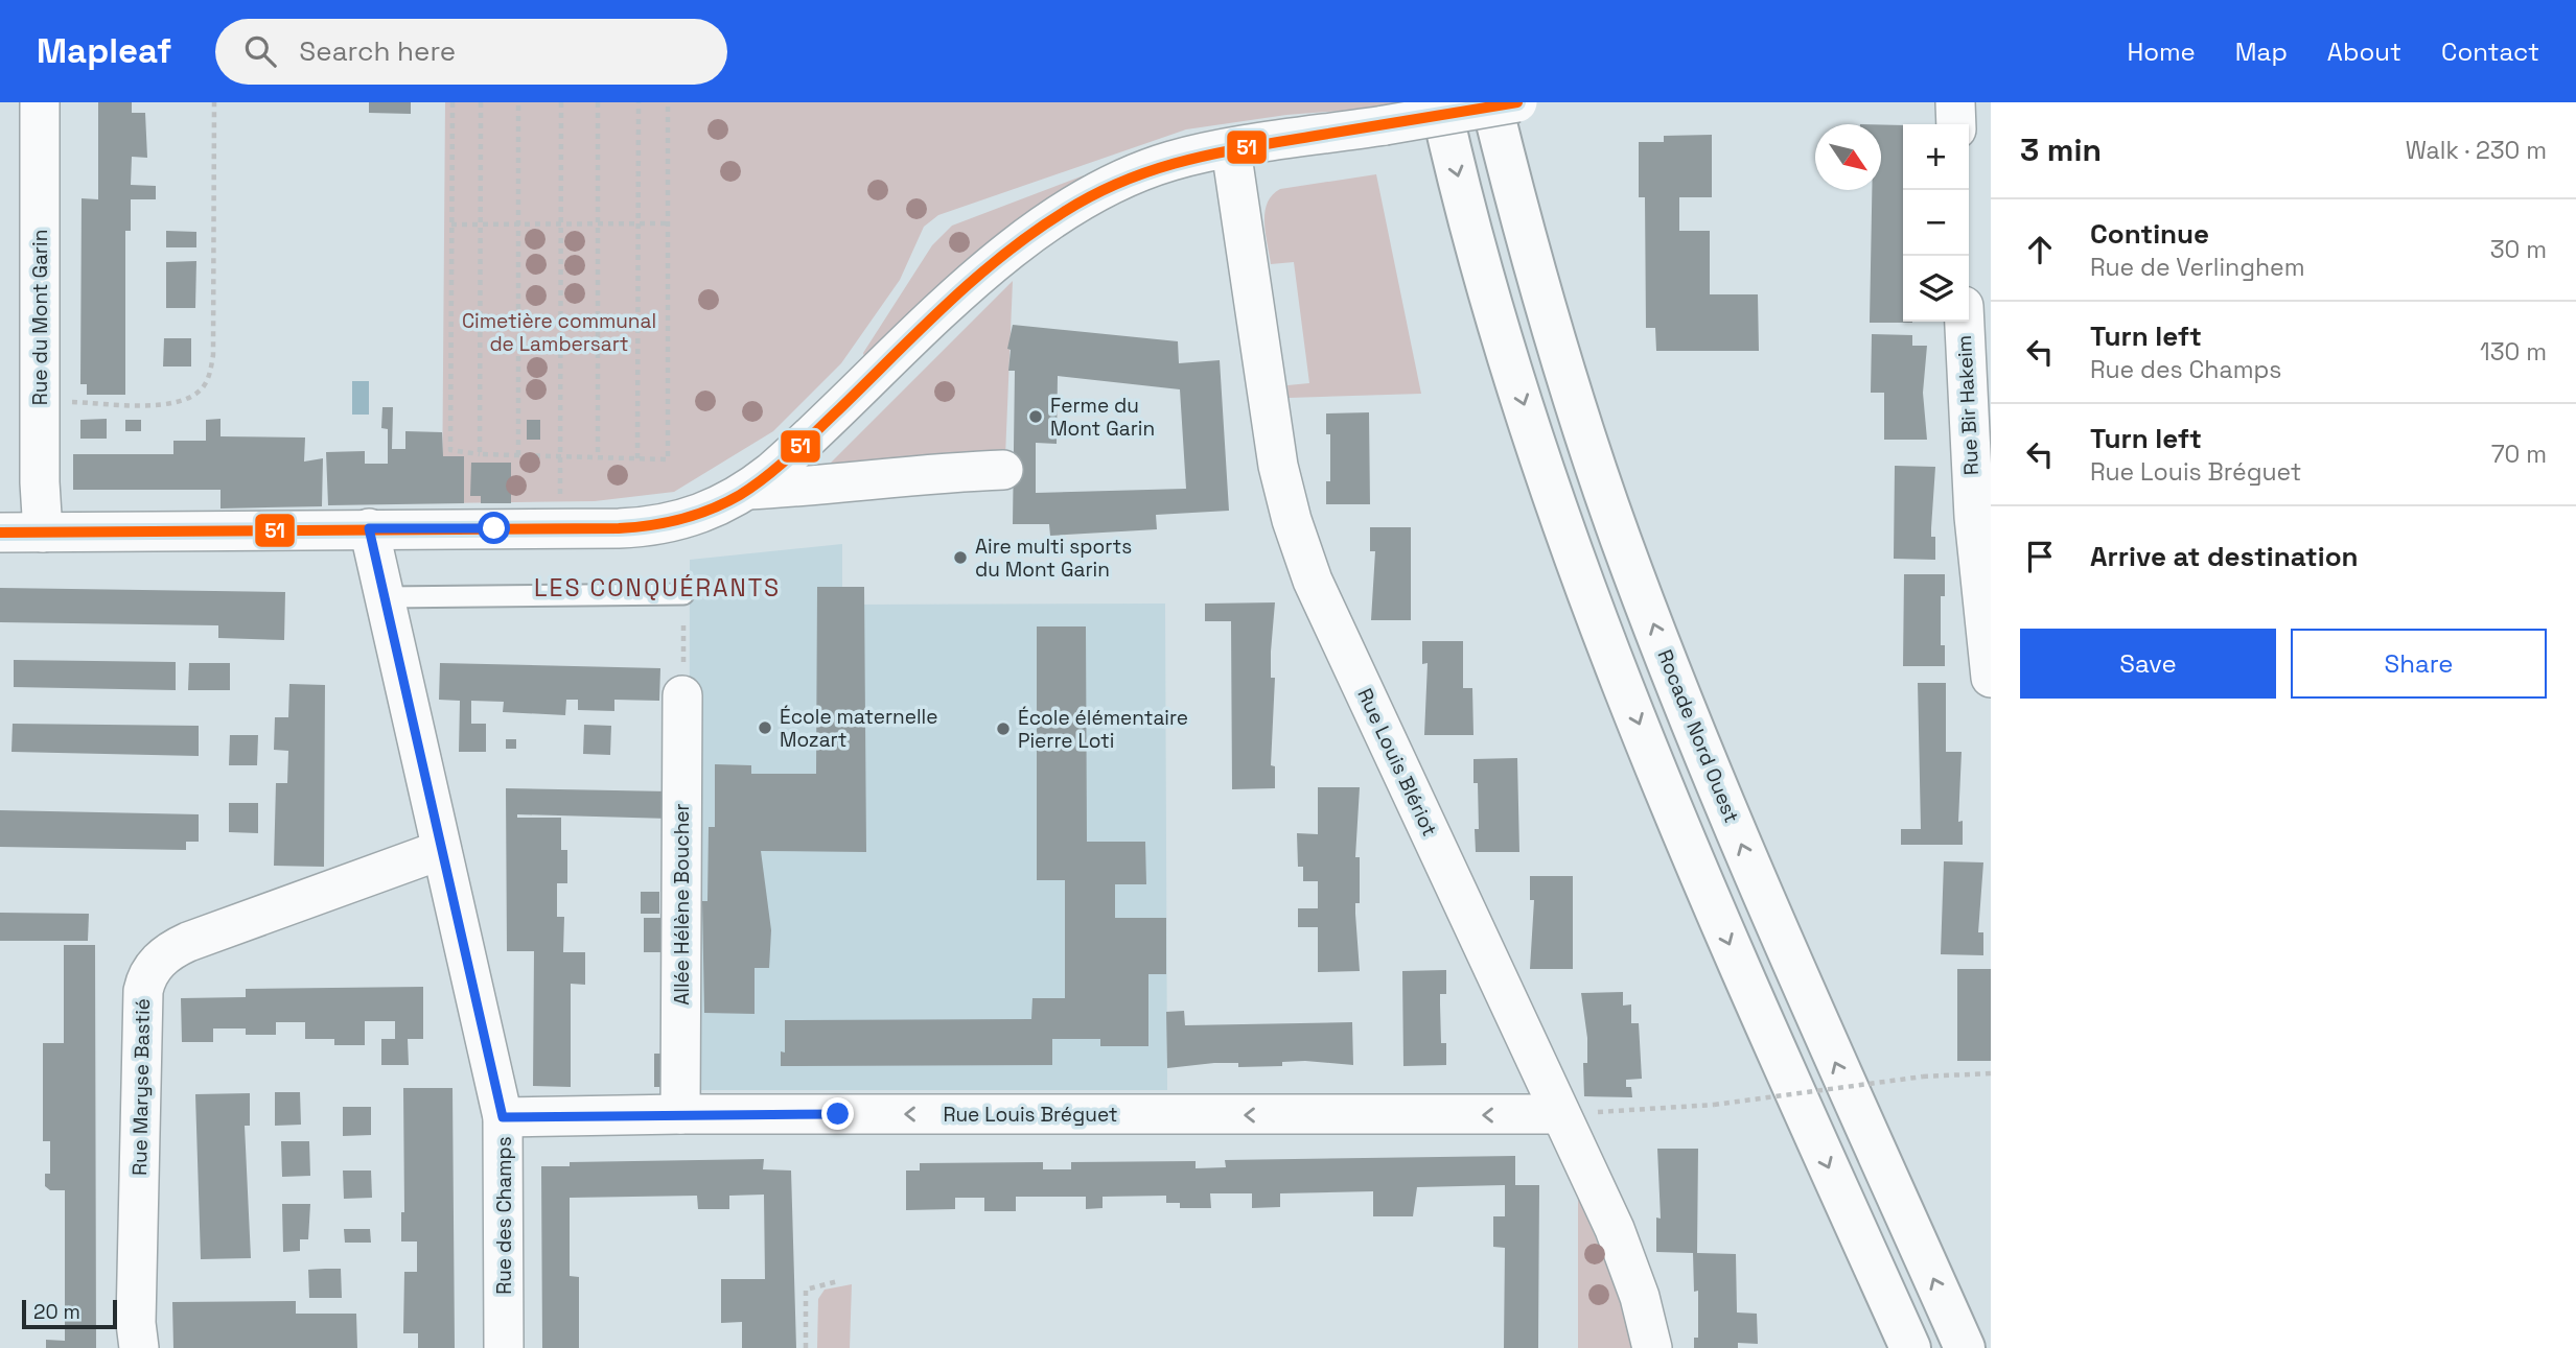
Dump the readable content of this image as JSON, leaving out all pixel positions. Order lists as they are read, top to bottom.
{
  "streets": {
    "highway": ["Rocade Nord Ouest"],
    "street": [
      "Rue du Mont Garin",
      "Rue Bir Hakeim",
      "Rue Louis Blériot",
      "Allée Hélène Boucher",
      "Rue Maryse Bastié",
      "Rue Louis Bréguet",
      "Rue des Champs"
    ]
  },
  "crossings": [
    ["Rue Louis Blériot", "Rue Louis Bréguet"],
    ["Allée Hélène Boucher", "Rue Louis Bréguet"],
    ["Rue Maryse Bastié", "Rue des Champs"],
    ["Rue Louis Bréguet", "Rue des Champs"]
  ],
  "one_way": ["Rue Louis Bréguet"],
  "districts": ["LES CONQUÉRANTS"],
  "parks": ["Cimetière communal de Lambersart"],
  "places": [
    "Ferme du Mont Garin",
    "Aire multi sports du Mont Garin",
    "École maternelle Mozart",
    "École élémentaire Pierre Loti"
  ],
  "lines": ["transit line 51"],
  "scale_bar": "20 m",
  "north": "bottom right",
  "page": {
    "header": "Mapleaf",
    "search": "Search here",
    "nav": [
      "Home",
      "Map",
      "About",
      "Contact"
    ],
    "heading": ["3 min", "Walk · 230 m"],
    "map_buttons": ["+", "−"],
    "list": [
      ["Continue", "Rue de Verlinghem", "30 m"],
      ["Turn left", "Rue des Champs", "130 m"],
      ["Turn left", "Rue Louis Bréguet", "70 m"],
      "Arrive at destination"
    ],
    "buttons": ["Save", "Share"],
    "scale": "20 m"
  }
}
